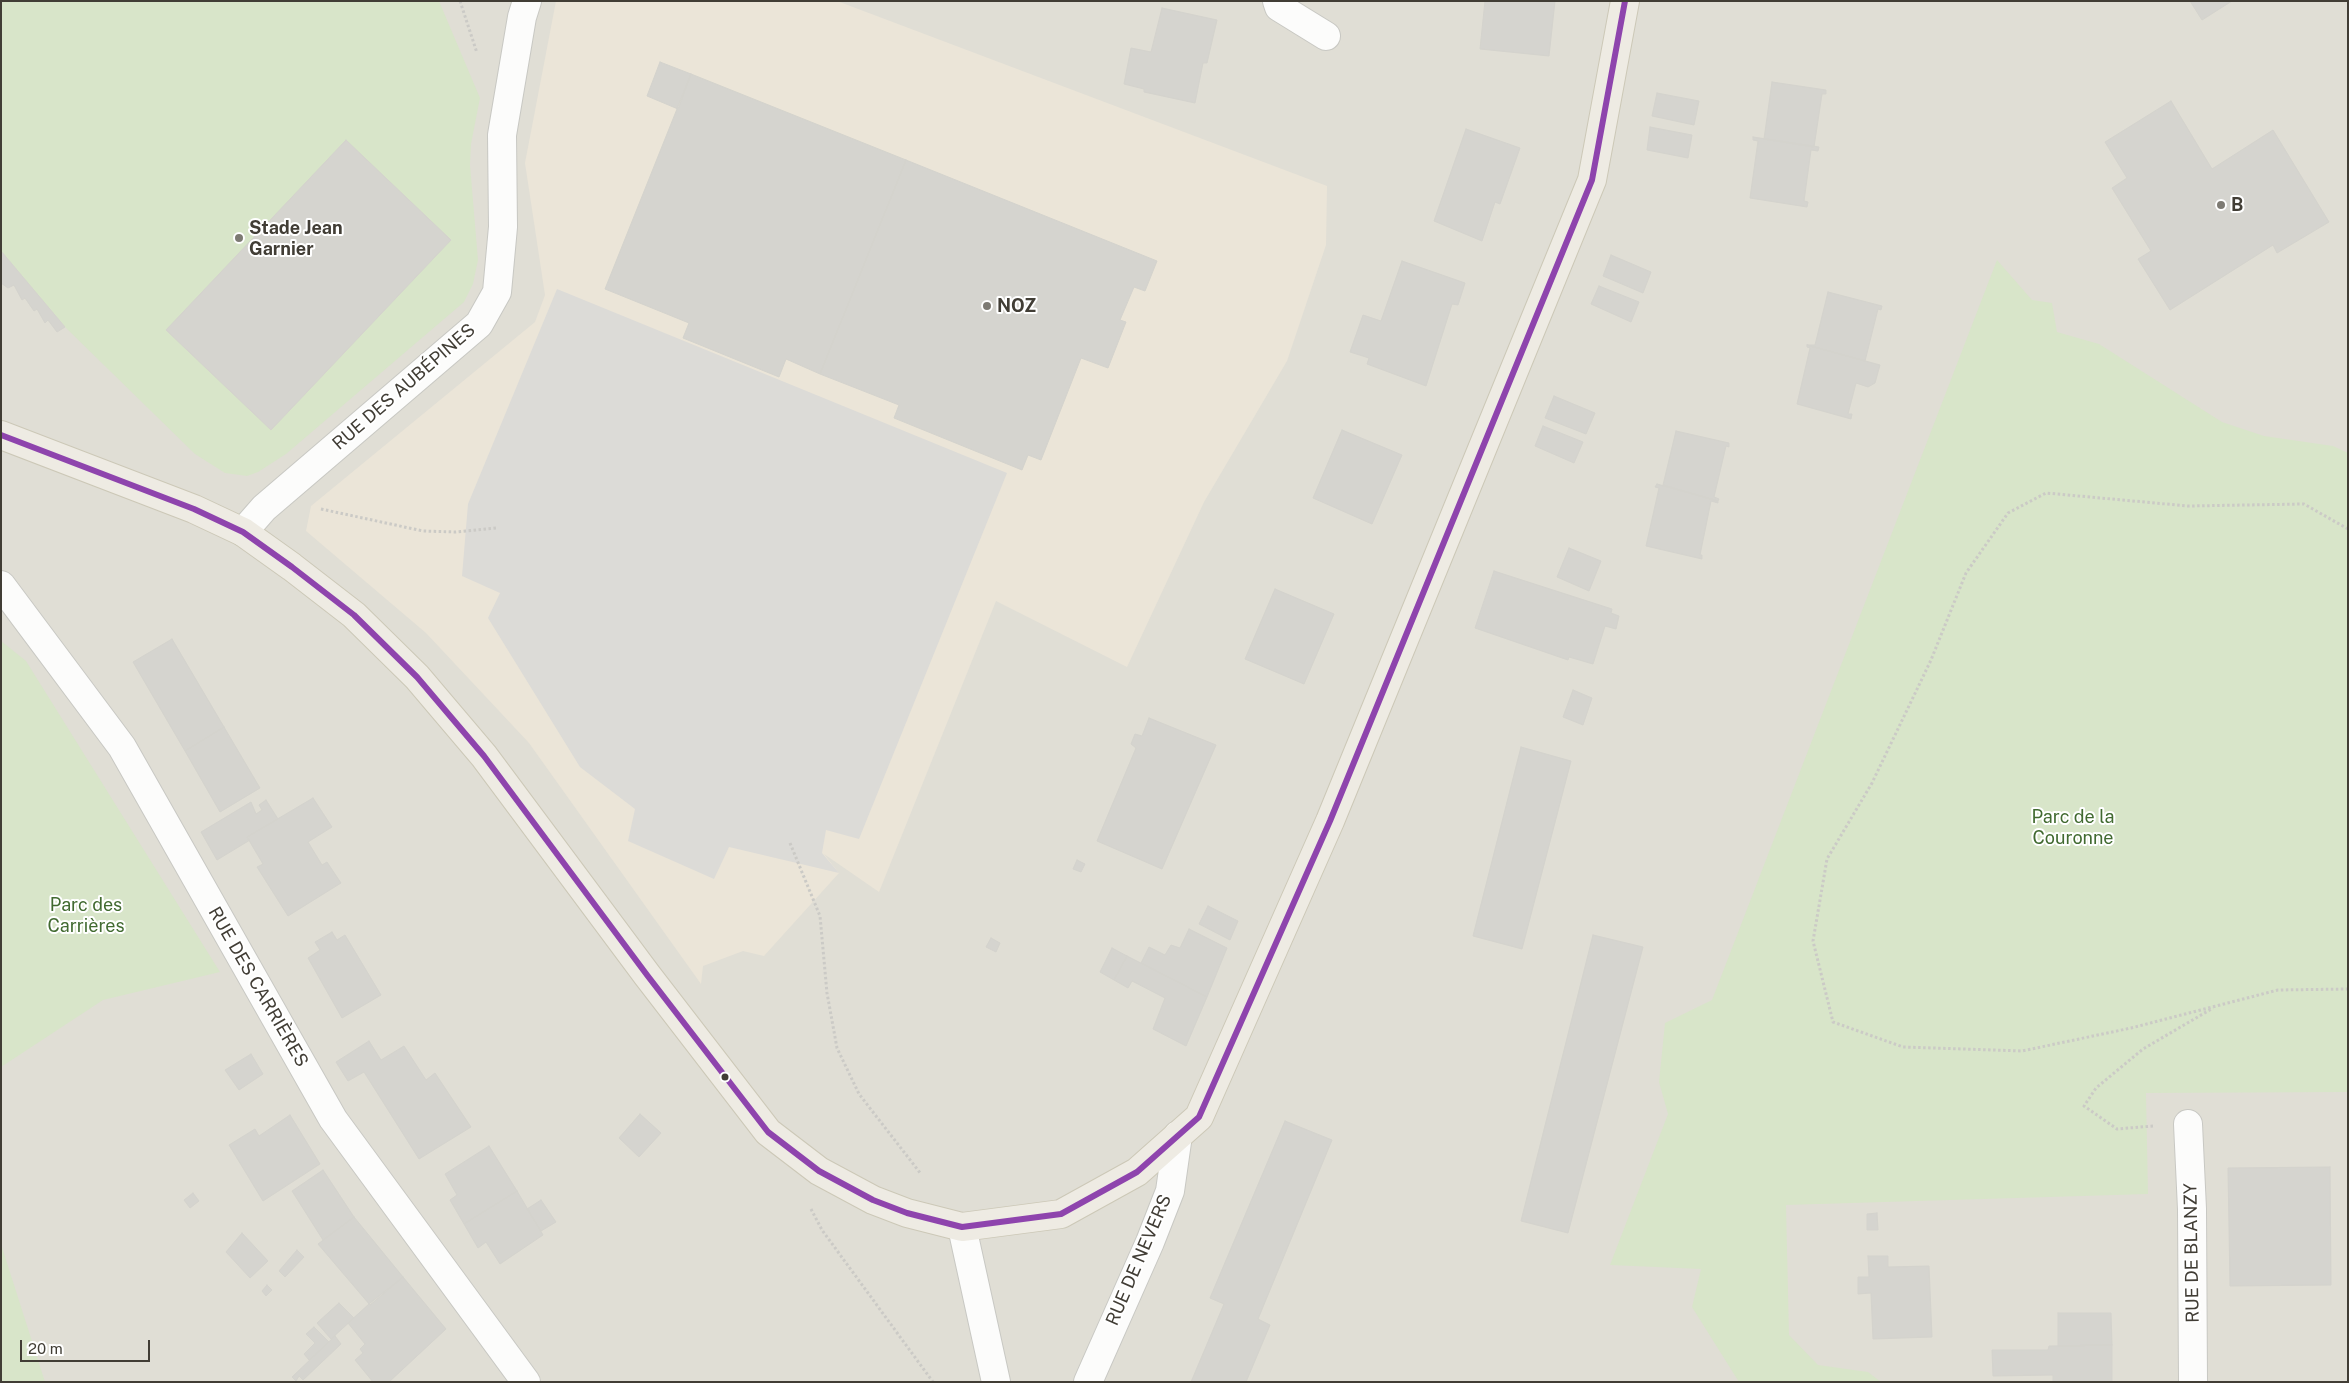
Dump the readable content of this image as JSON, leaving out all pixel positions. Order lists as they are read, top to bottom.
{
  "streets": {
    "street": [
      "RUE DES AUBÉPINES",
      "RUE DES CARRIÈRES",
      "RUE DE BLANZY",
      "RUE DE NEVERS"
    ]
  },
  "parks": ["Parc de la Couronne", "Parc des Carrières"],
  "places": ["B", "Stade Jean Garnier", "NOZ"],
  "scale_bar": "20 m"
}
